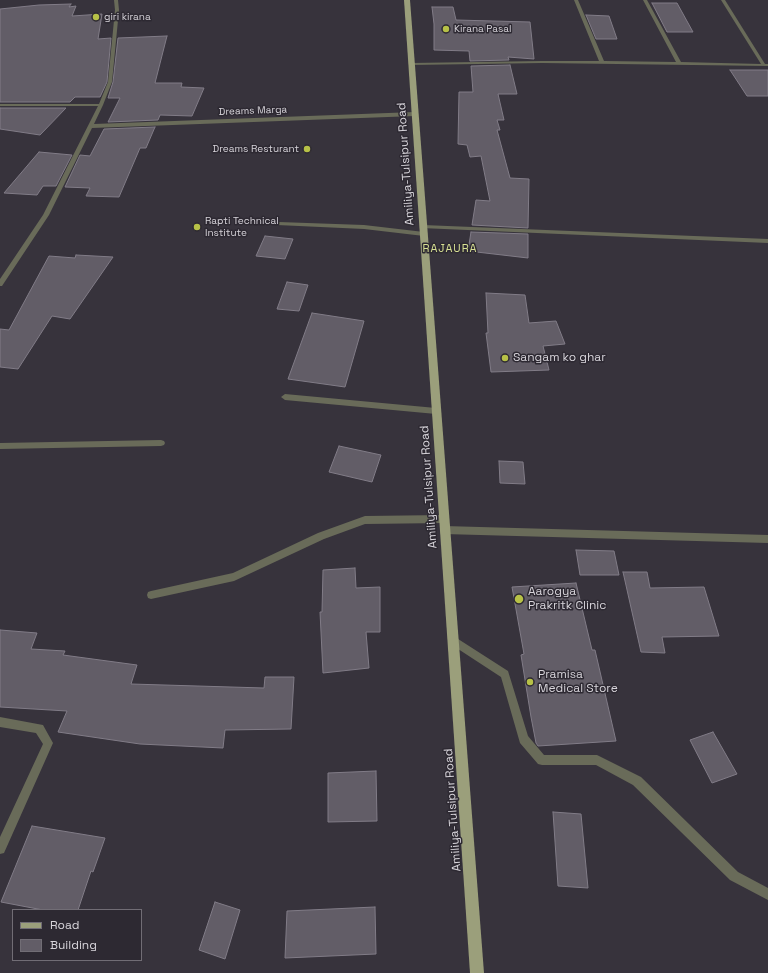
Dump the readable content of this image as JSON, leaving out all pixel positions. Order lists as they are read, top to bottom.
{
  "streets": {
    "main road": ["Amiliya-Tulsipur Road"],
    "street": ["Dreams Marga"]
  },
  "crossings": [
    ["Dreams Marga", "Amiliya-Tulsipur Road"]
  ],
  "districts": ["RAJAURA"],
  "places": [
    "giri kirana",
    "Kirana Pasal",
    "Dreams Resturant",
    "Rapti Technical Institute",
    "Sangam ko ghar",
    "Aarogya Prakritk Clinic",
    "Pramisa Medical Store"
  ],
  "legend": ["Road", "Building"]
}
